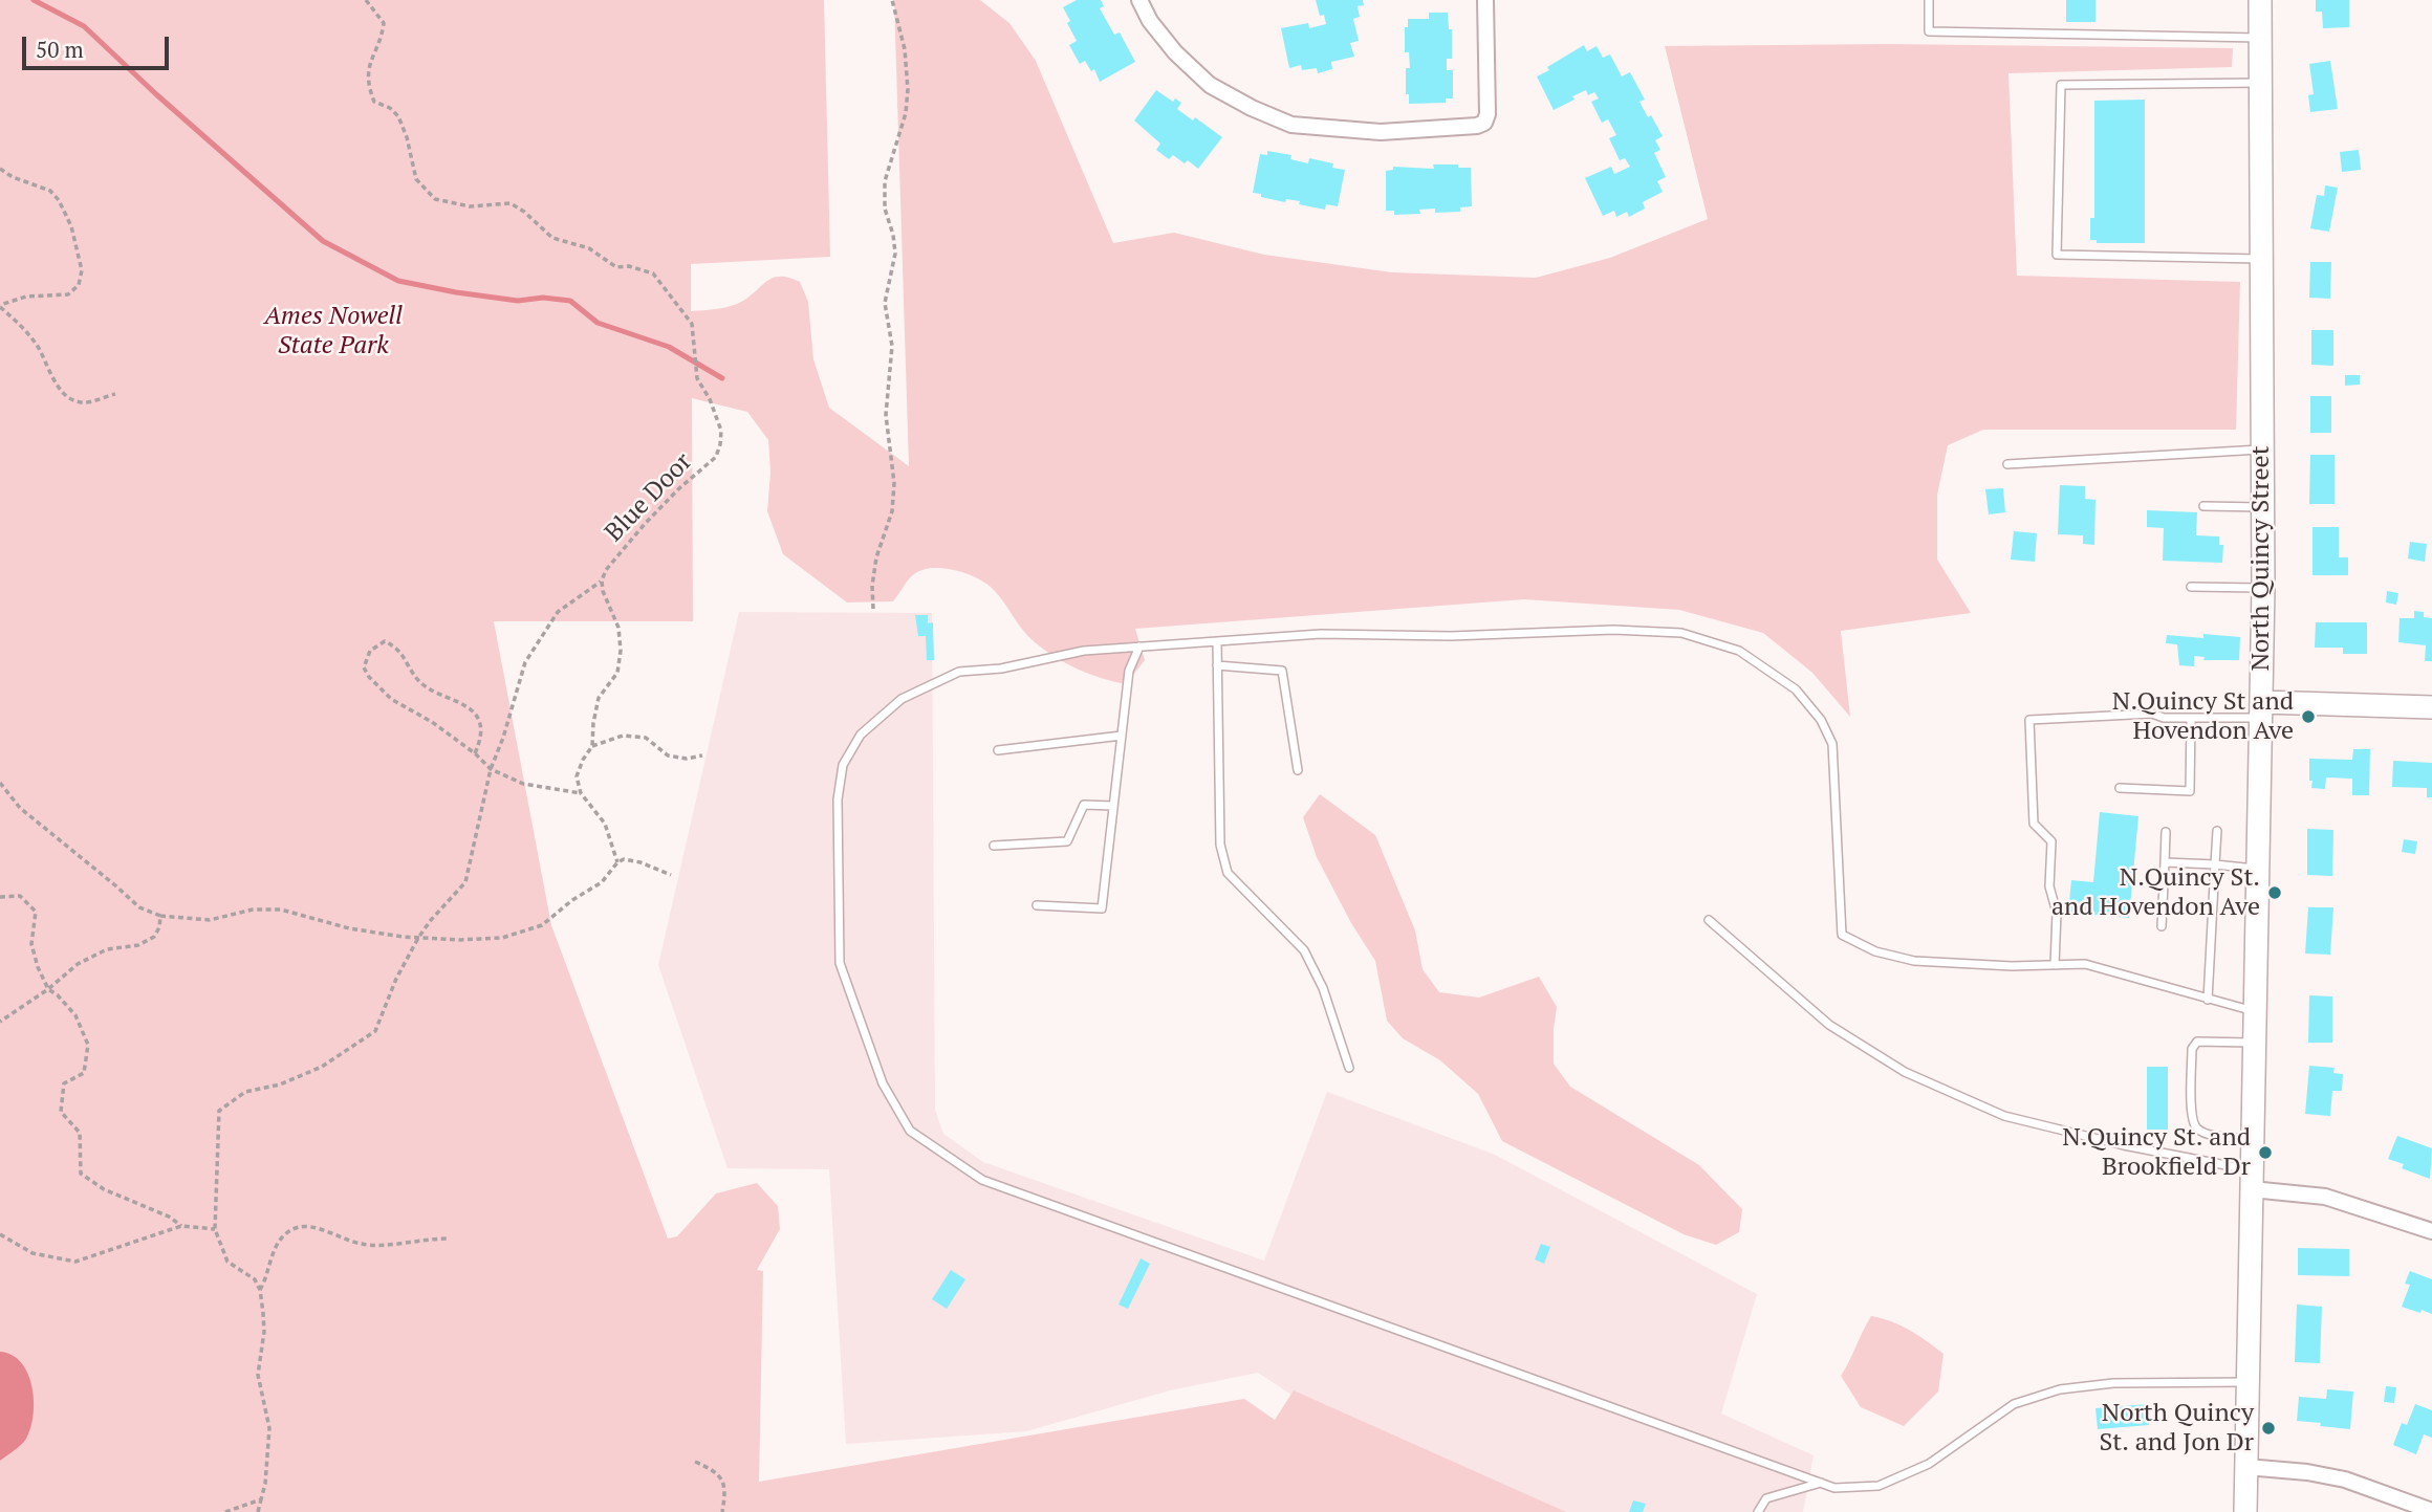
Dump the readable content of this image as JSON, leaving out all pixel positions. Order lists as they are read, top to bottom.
{
  "streets": {
    "main road": ["North Quincy Street"],
    "path": ["Blue Door"]
  },
  "parks": ["Ames Nowell State Park"],
  "places": [
    "N.Quincy St and Hovendon Ave",
    "N.Quincy St. and Hovendon Ave",
    "N.Quincy St. and Brookfield Dr",
    "North Quincy St. and Jon Dr"
  ],
  "scale_bar": "50 m"
}
